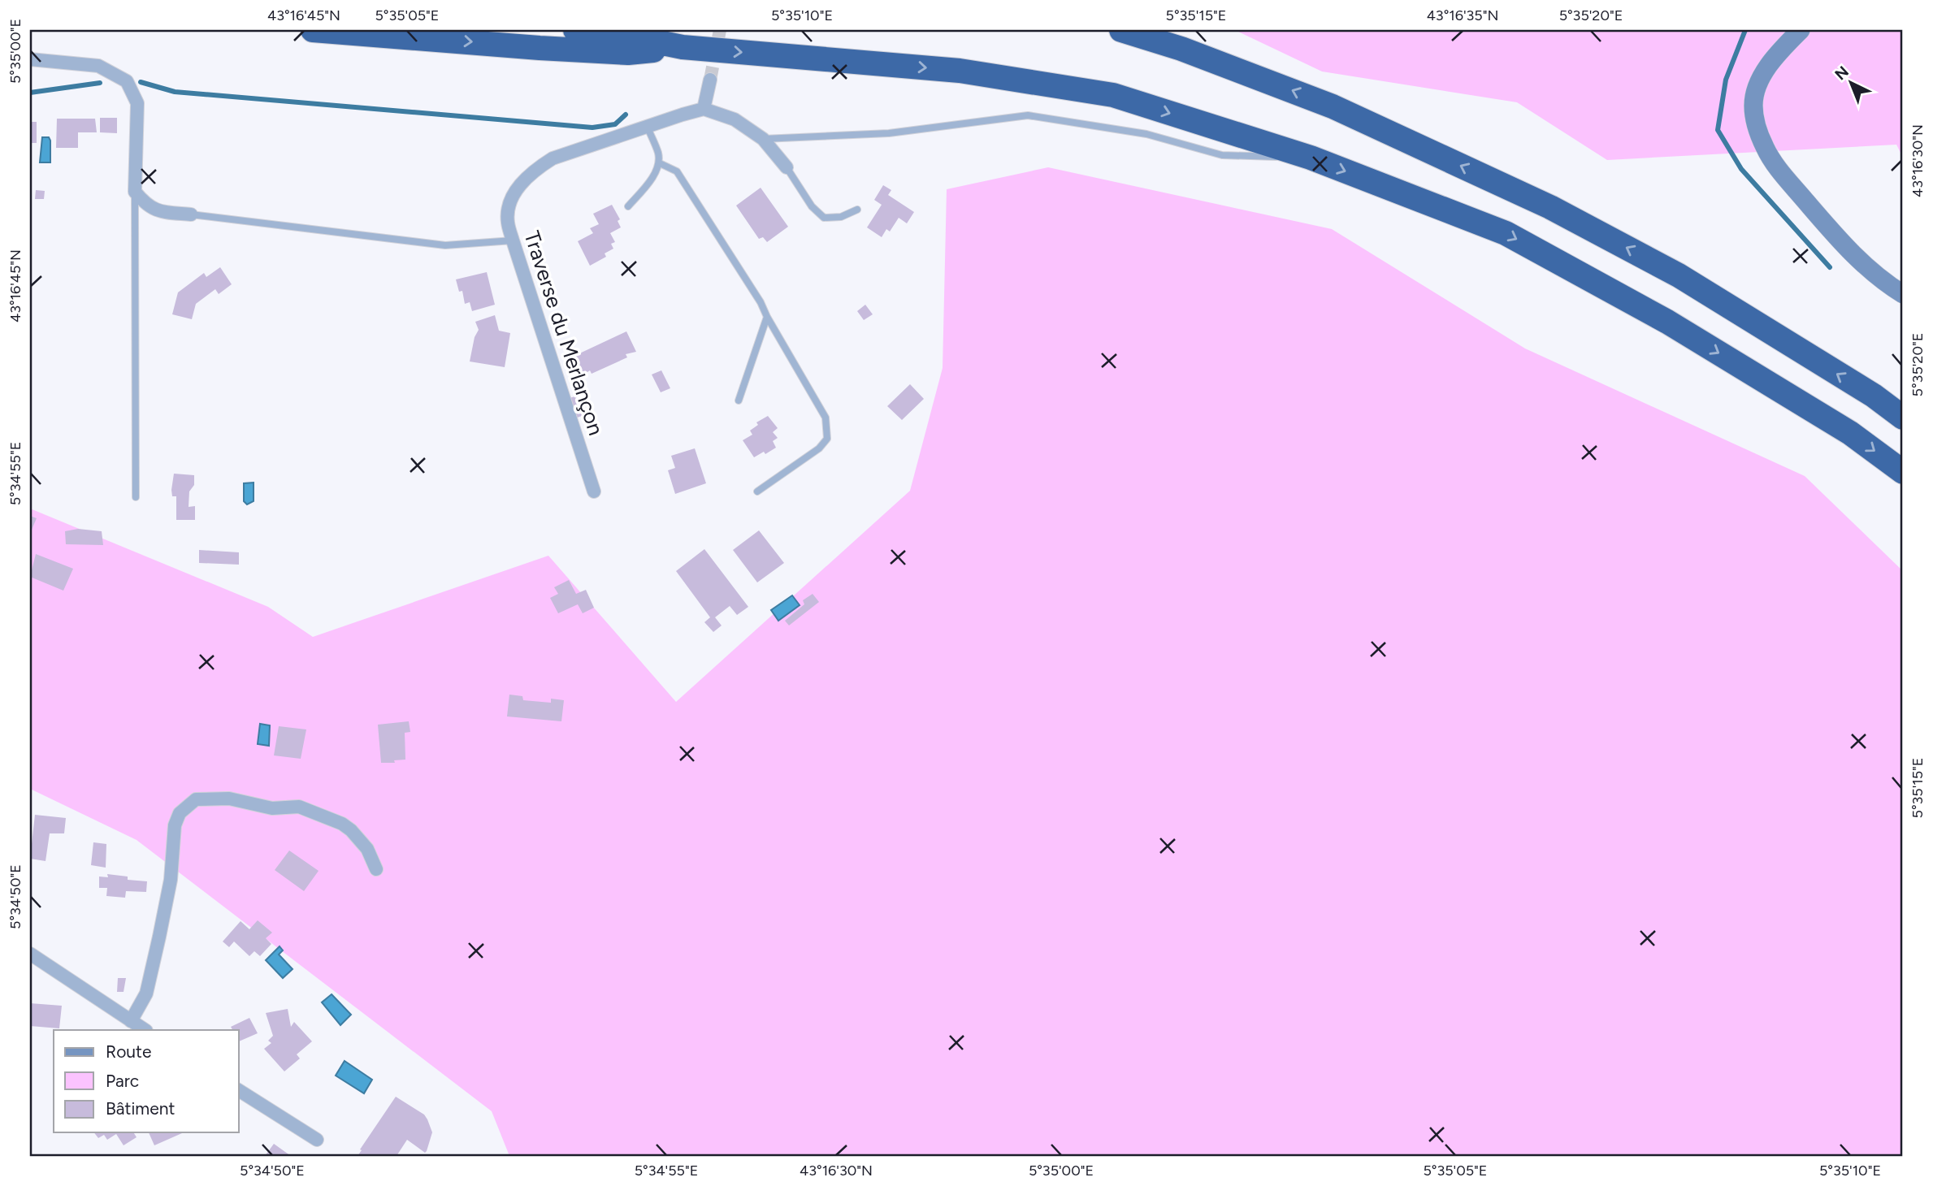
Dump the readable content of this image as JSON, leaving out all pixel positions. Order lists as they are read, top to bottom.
{
  "streets": {
    "street": ["Traverse du Merlançon"]
  },
  "legend": ["Route", "Parc", "Bâtiment"],
  "north": "top left",
  "coordinates": [
    "43°16'45\"N",
    "5°35'05\"E",
    "5°35'10\"E",
    "5°35'15\"E",
    "43°16'35\"N",
    "5°35'20\"E",
    "5°35'00\"E",
    "43°16'30\"N",
    "5°34'55\"E",
    "5°34'50\"E"
  ]
}
